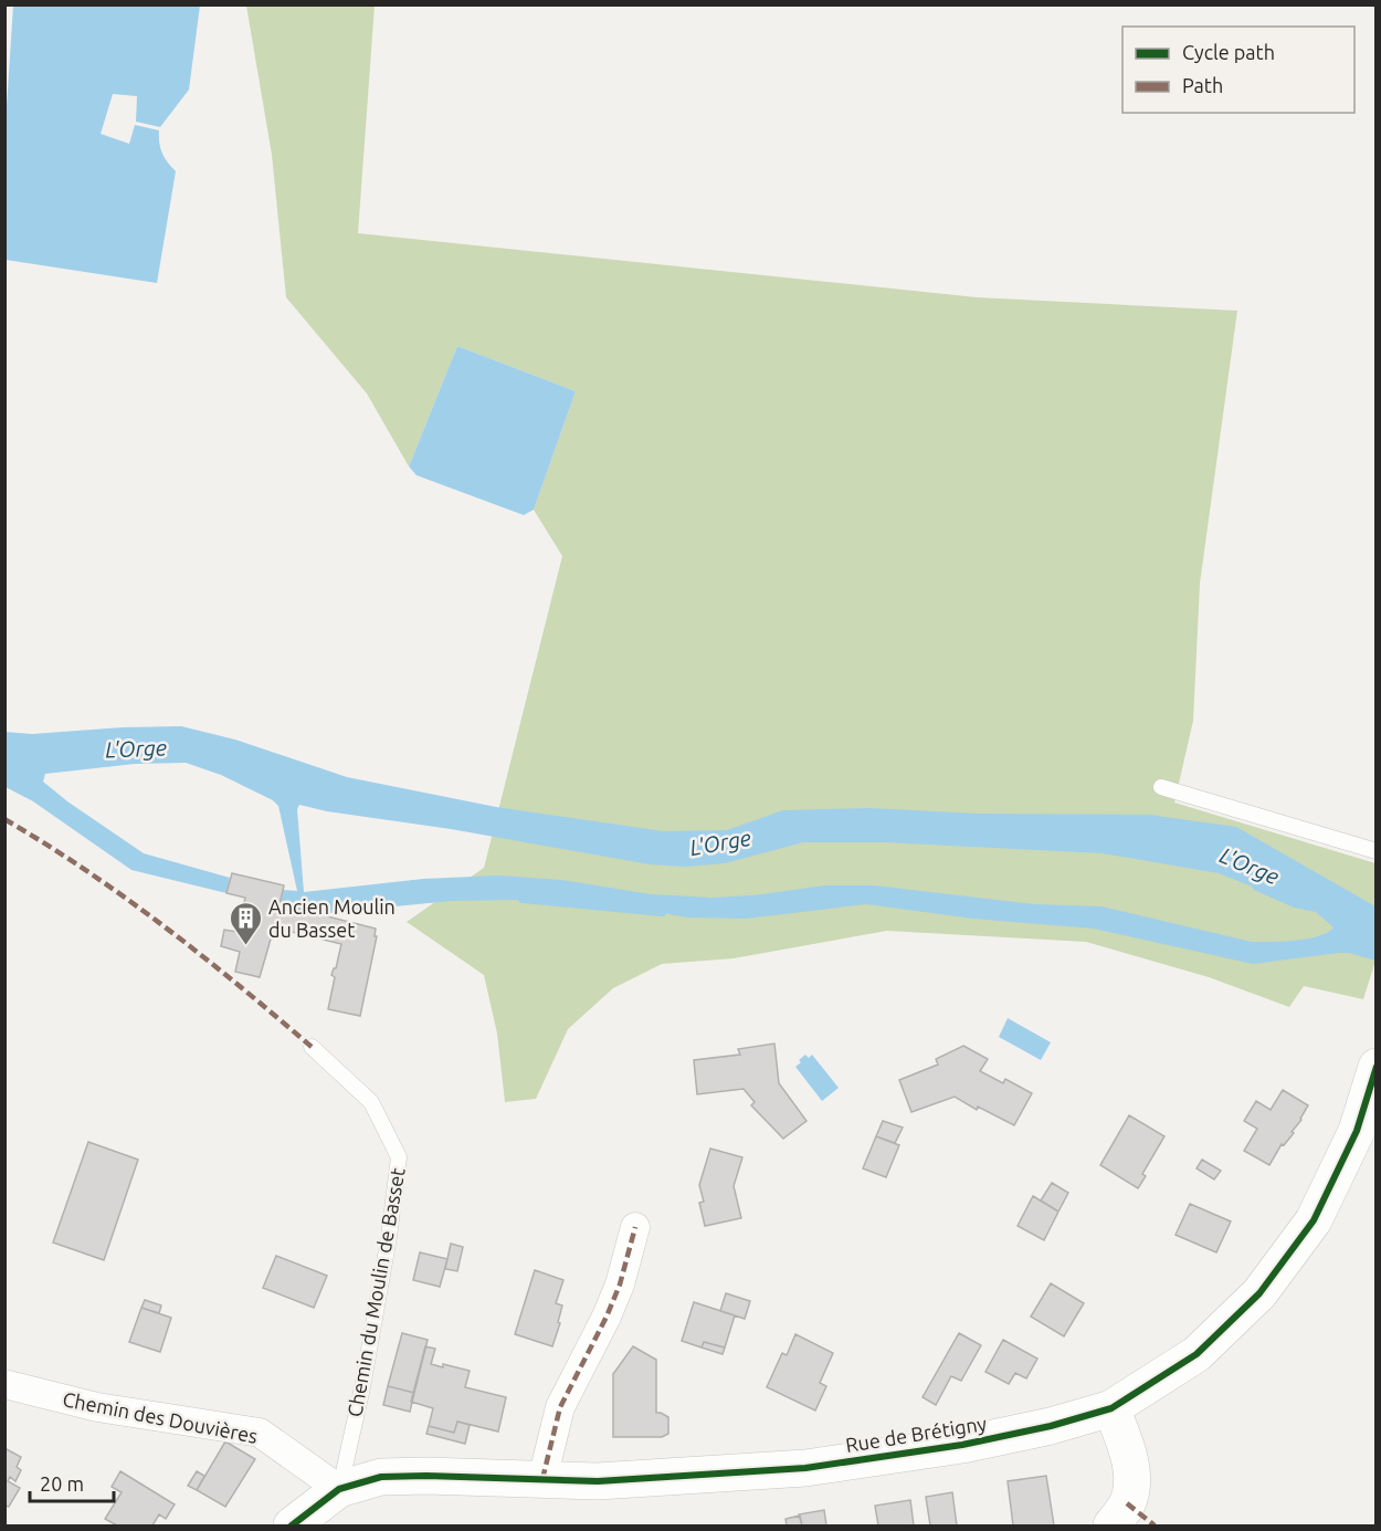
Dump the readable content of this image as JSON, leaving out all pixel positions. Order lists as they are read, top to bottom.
{
  "streets": {
    "street": ["Chemin des Douvières", "Rue de Brétigny"],
    "lane": ["Chemin du Moulin de Basset"]
  },
  "crossings": [
    ["Chemin du Moulin de Basset", "Chemin des Douvières"],
    ["Chemin du Moulin de Basset", "Rue de Brétigny"],
    ["Chemin des Douvières", "Rue de Brétigny"]
  ],
  "water": ["L'Orge"],
  "places": {
    "building": ["Ancien Moulin du Basset"]
  },
  "legend": ["Cycle path", "Path"],
  "scale_bar": "20 m"
}
